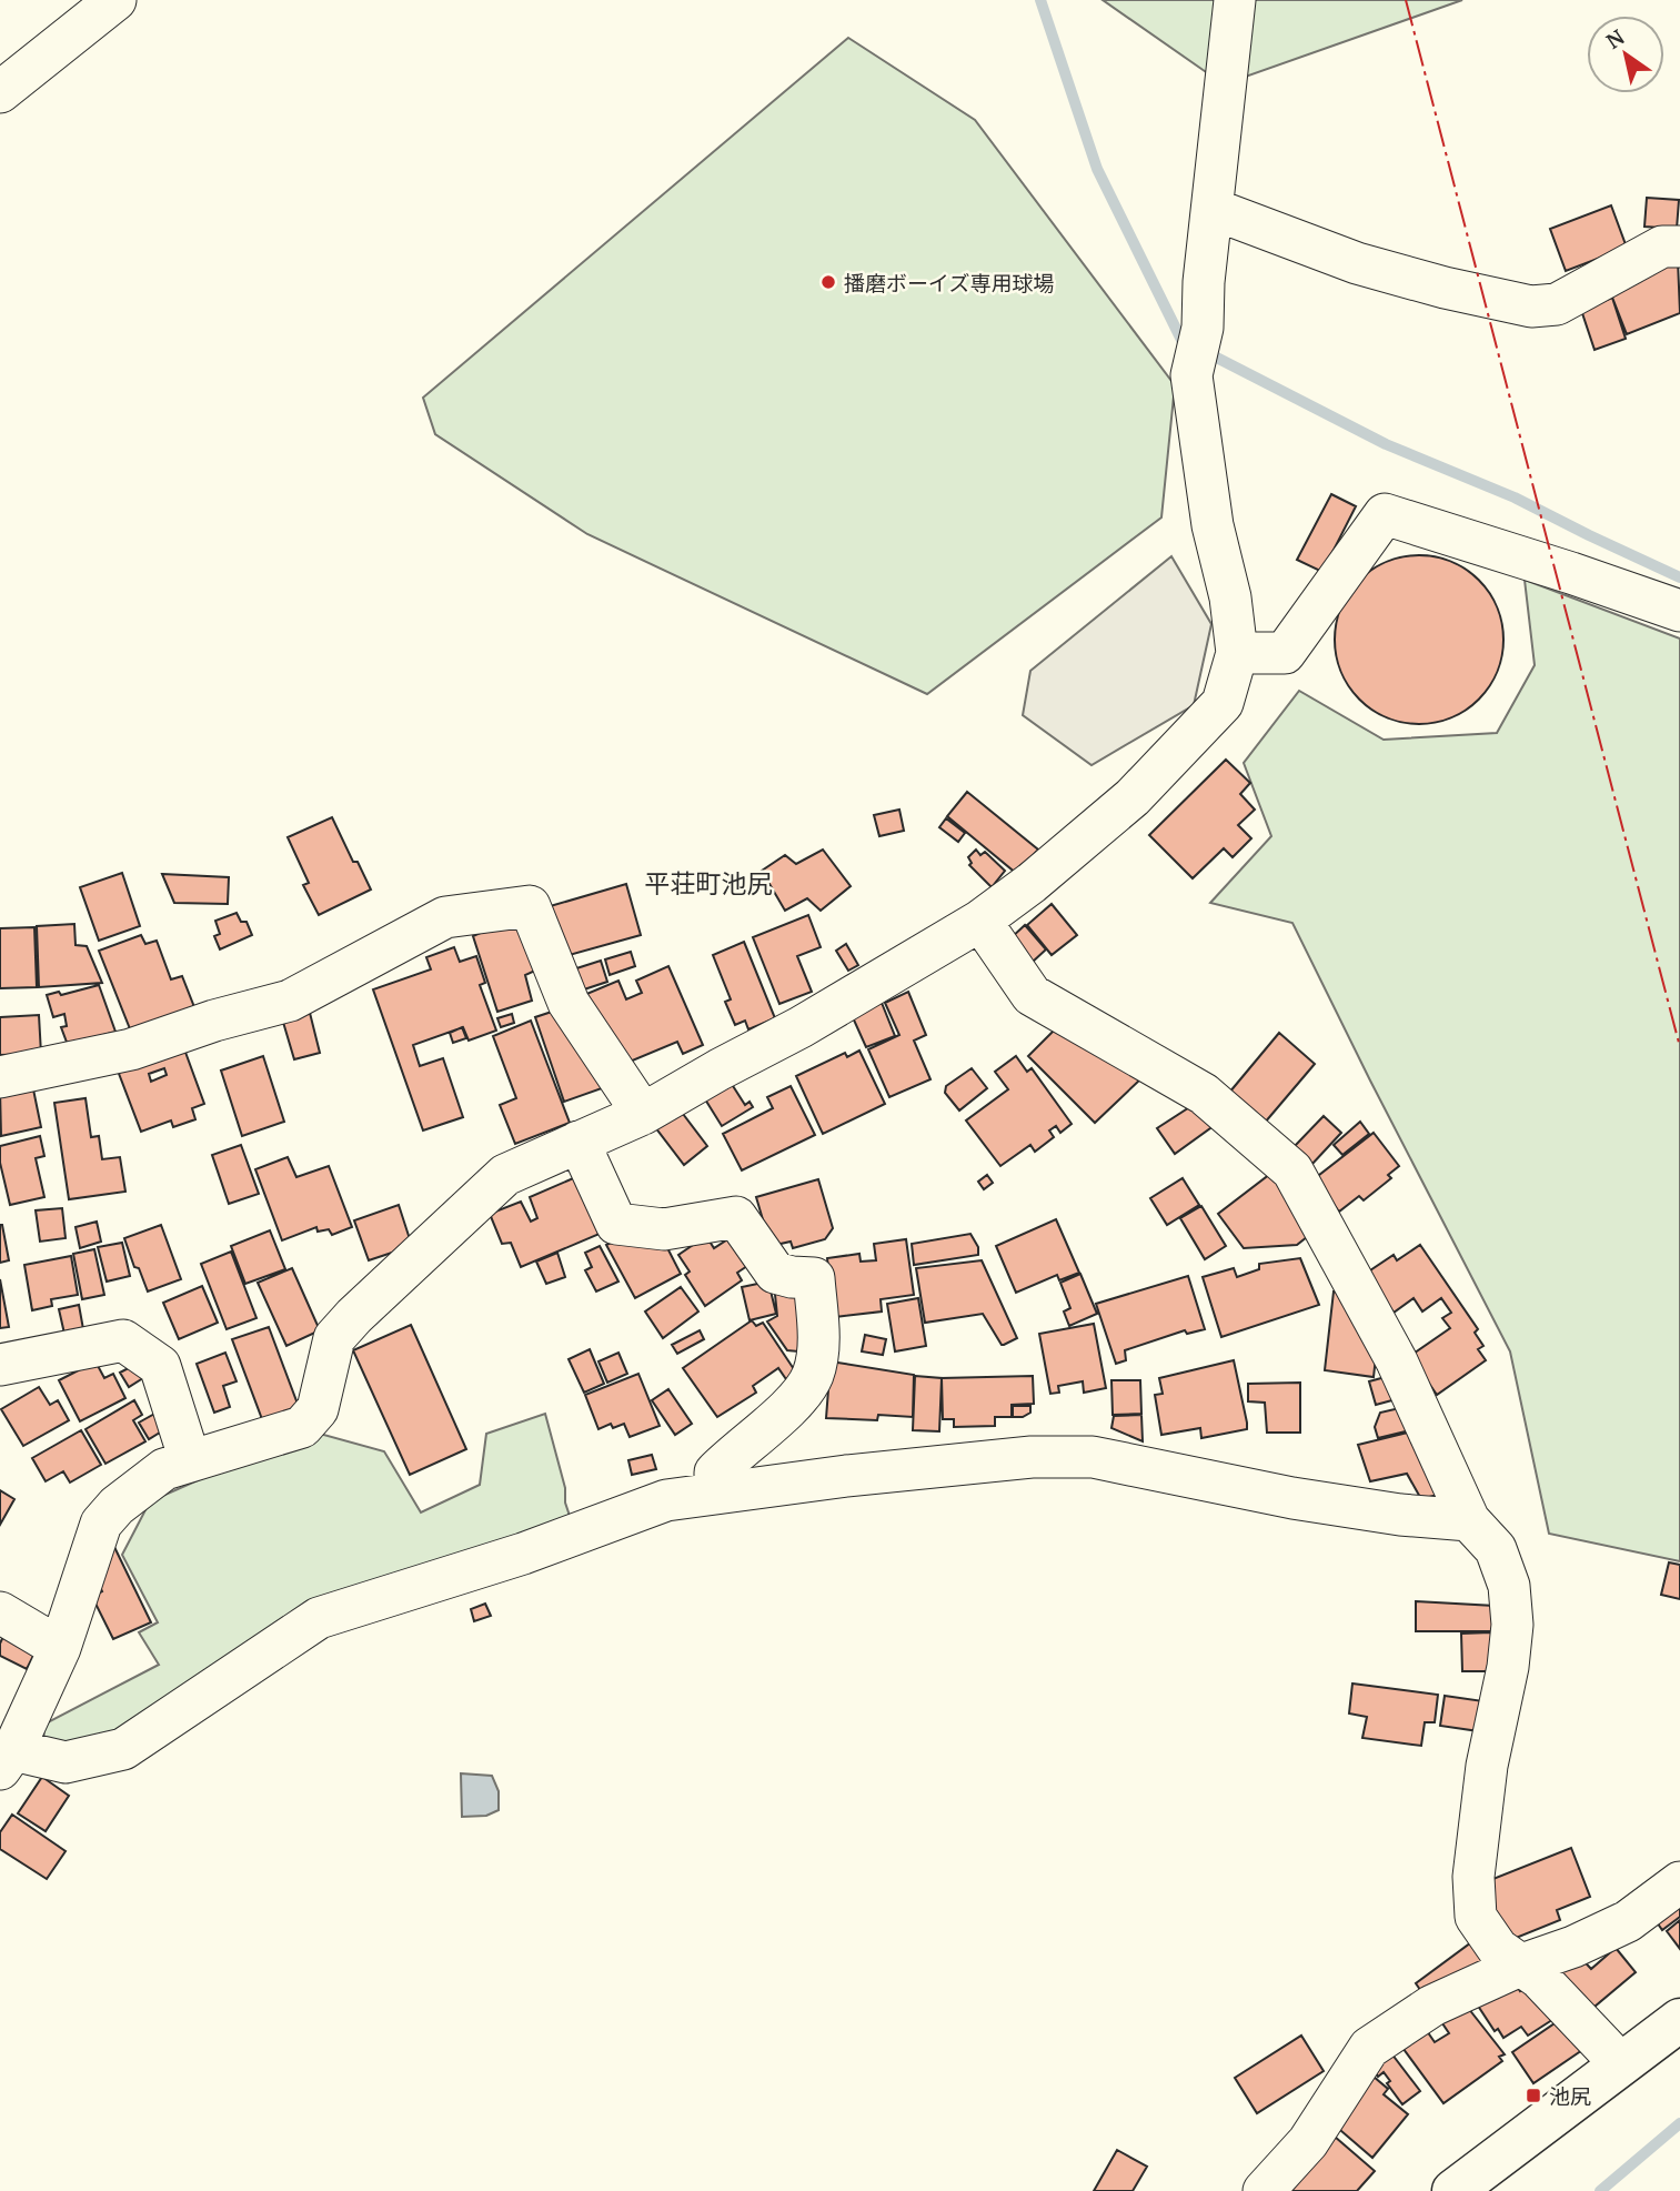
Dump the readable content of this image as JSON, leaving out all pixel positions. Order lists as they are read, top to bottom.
{
  "districts": ["平荘町池尻"],
  "places": {
    "other": ["播磨ボーイズ専用球場"],
    "transit": ["池尻"]
  },
  "north": "top left"
}
